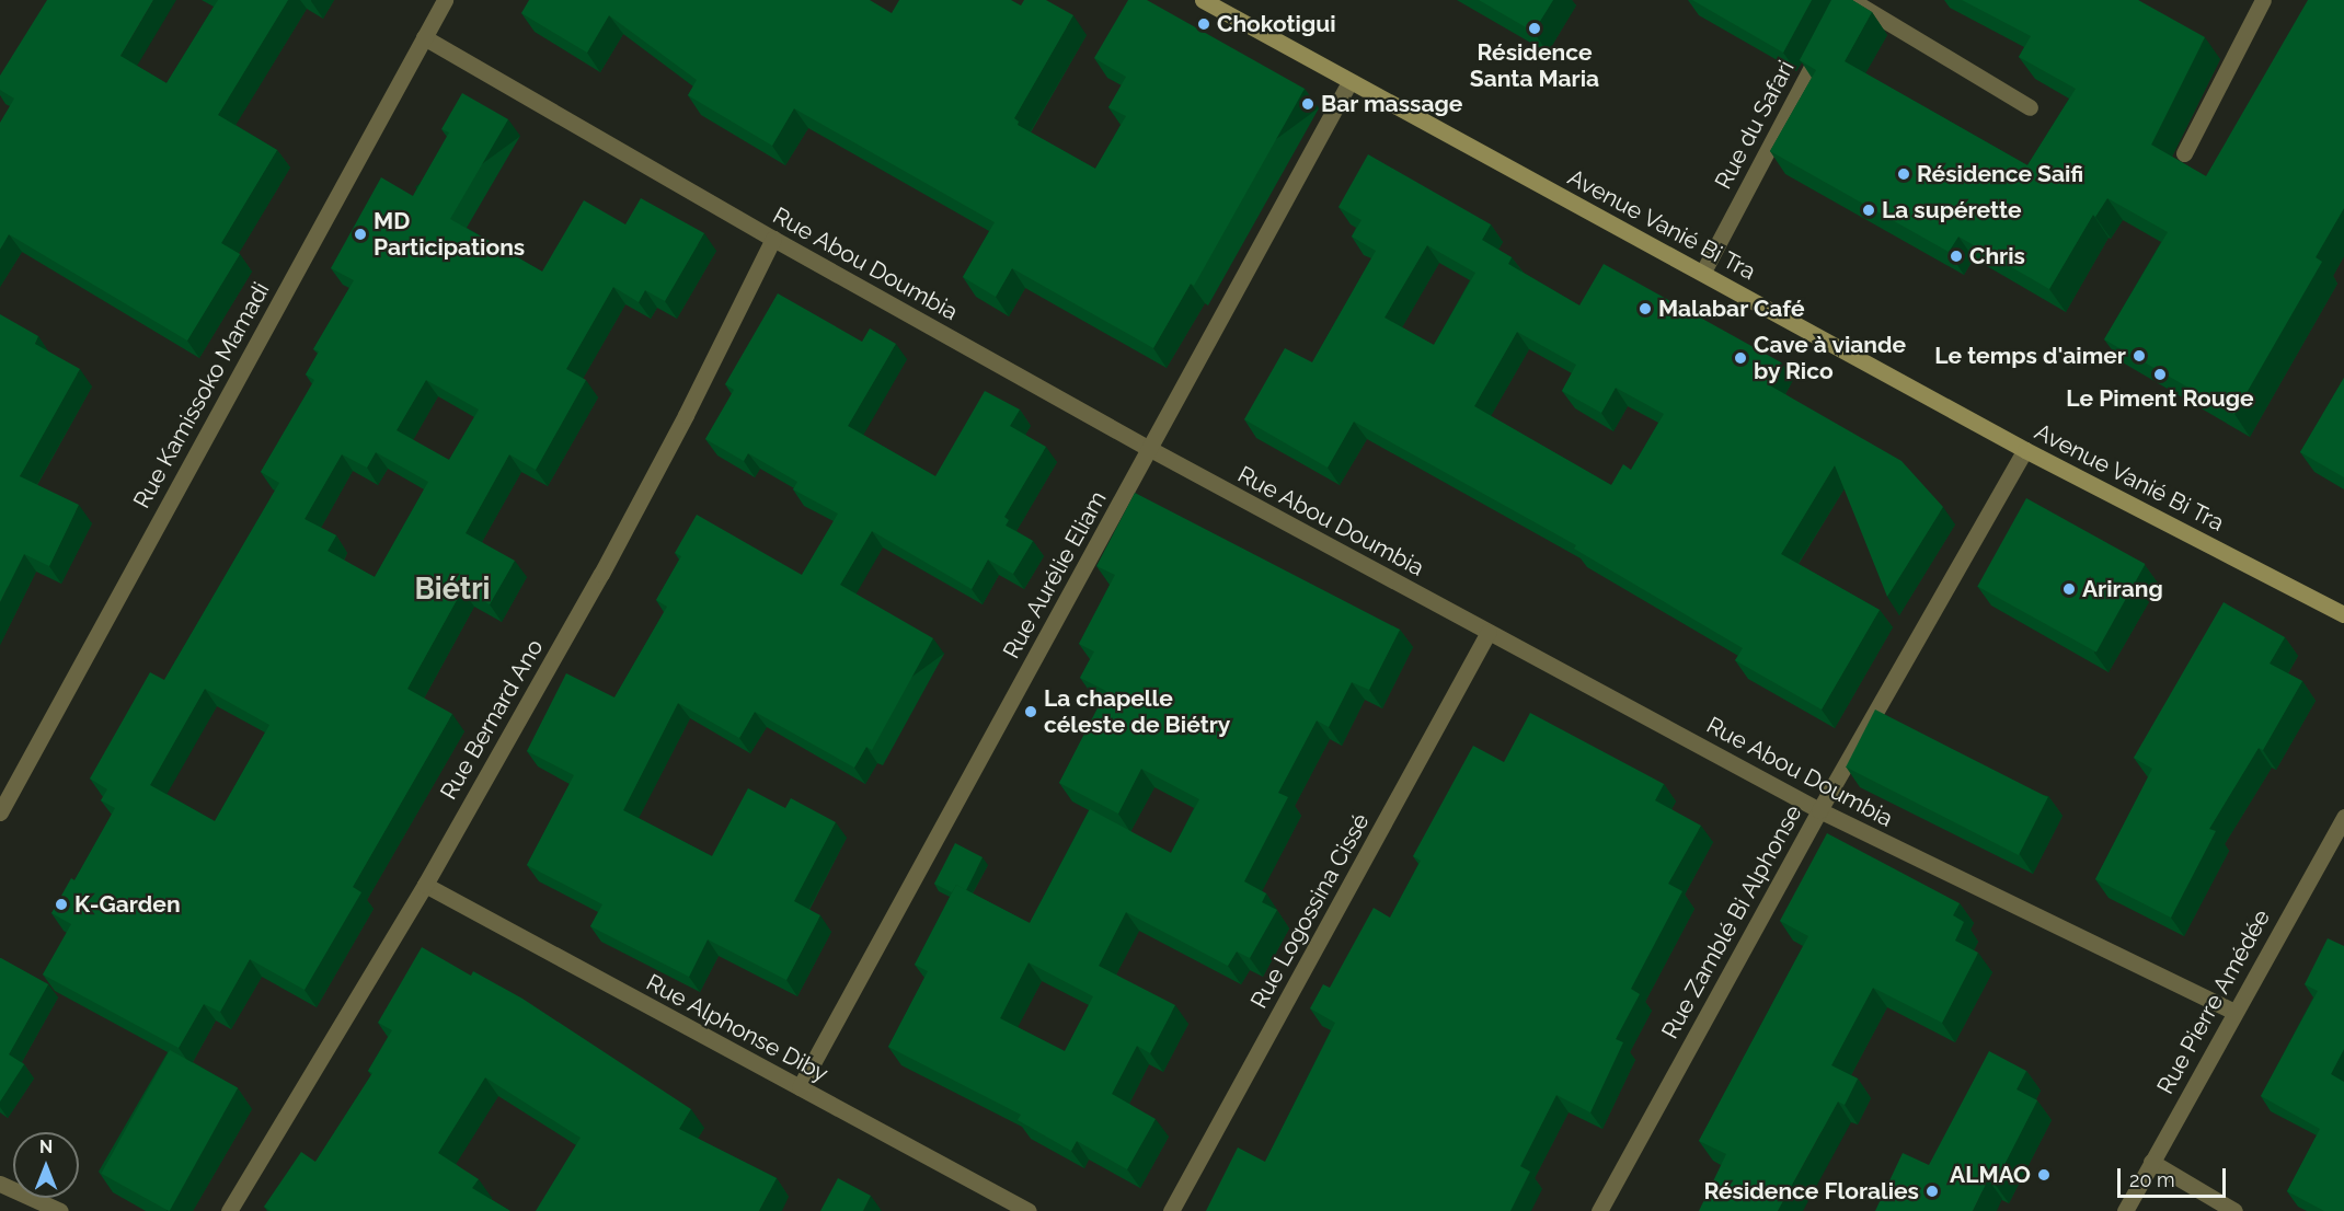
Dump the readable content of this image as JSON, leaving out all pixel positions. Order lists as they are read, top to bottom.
{
  "streets": {
    "street": [
      "Rue du Safari",
      "Avenue Vanié Bi Tra",
      "Rue Abou Doumbia",
      "Rue Kamissoko Mamadi",
      "Rue Aurélie Eliam",
      "Rue Bernard Ano",
      "Rue Logossina Cissé",
      "Rue Zamblé Bi Alphonse",
      "Rue Pierre Amédée",
      "Rue Alphonse Diby"
    ]
  },
  "crossings": [
    ["Rue du Safari", "Avenue Vanié Bi Tra"],
    ["Avenue Vanié Bi Tra", "Rue Aurélie Eliam"],
    ["Avenue Vanié Bi Tra", "Rue Zamblé Bi Alphonse"],
    ["Rue Abou Doumbia", "Rue Kamissoko Mamadi"],
    ["Rue Abou Doumbia", "Rue Aurélie Eliam"],
    ["Rue Abou Doumbia", "Rue Bernard Ano"],
    ["Rue Abou Doumbia", "Rue Logossina Cissé"],
    ["Rue Abou Doumbia", "Rue Zamblé Bi Alphonse"],
    ["Rue Abou Doumbia", "Rue Pierre Amédée"],
    ["Rue Aurélie Eliam", "Rue Alphonse Diby"],
    ["Rue Bernard Ano", "Rue Alphonse Diby"]
  ],
  "districts": ["Biétri"],
  "places": [
    "Chokotigui",
    "Résidence Santa Maria",
    "Bar massage",
    "Résidence Saifi",
    "La supérette",
    "MD Participations",
    "Chris",
    "Malabar Café",
    "Le temps d'aimer",
    "Cave à viande by Rico",
    "Le Piment Rouge",
    "Arirang",
    "La chapelle céleste de Biétry",
    "K-Garden",
    "ALMAO",
    "Résidence Floralies"
  ],
  "scale_bar": "20 m",
  "north": "top"
}
